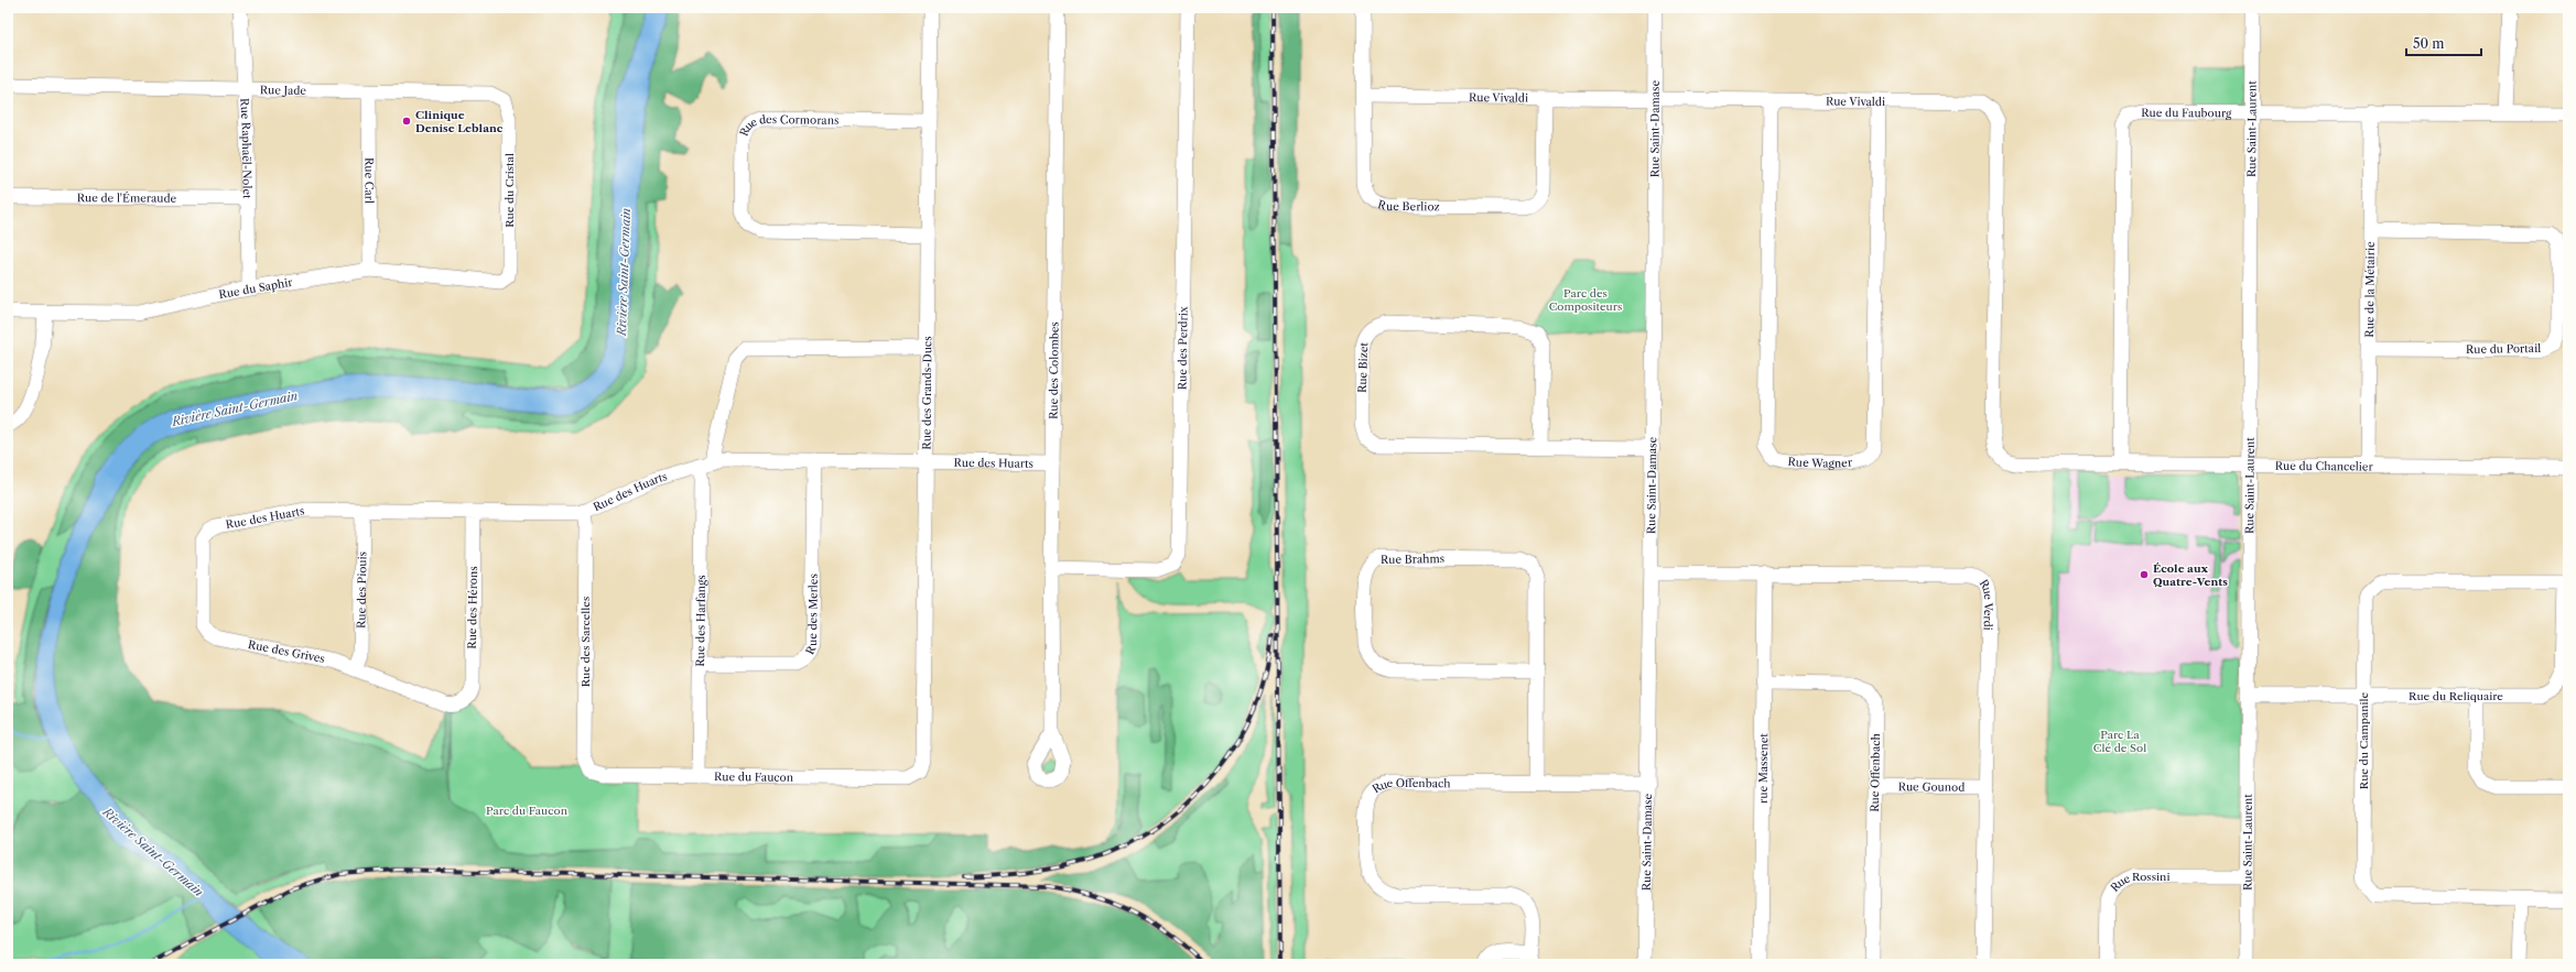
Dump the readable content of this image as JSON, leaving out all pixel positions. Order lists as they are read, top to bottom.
{
  "streets": {
    "street": [
      "Rue Jade",
      "Rue Vivaldi",
      "Rue du Faubourg",
      "Rue Saint-Damase",
      "Rue Saint-Laurent",
      "Rue des Cormorans",
      "Rue Raphaël-Nolet",
      "Rue Carl",
      "Rue du Cristal",
      "Rue de l'Émeraude",
      "Rue Berlioz",
      "Rue du Saphir",
      "Rue de la Métairie",
      "Rue des Perdrix",
      "Rue du Portail",
      "Rue Bizet",
      "Rue des Colombes",
      "Rue des Grands-Ducs",
      "Rue Wagner",
      "Rue des Huarts",
      "Rue du Chancelier",
      "Rue Brahms",
      "Rue des Piouis",
      "Rue Verdi",
      "Rue des Hérons",
      "Rue des Merles",
      "Rue des Harfangs",
      "Rue des Sarcelles",
      "Rue des Grives",
      "Rue du Reliquaire",
      "Rue du Campanile",
      "rue Massenet",
      "Rue Offenbach",
      "Rue du Faucon",
      "Rue Gounod",
      "Rue Rossini"
    ]
  },
  "crossings": [
    ["Rue Jade", "Rue Raphaël-Nolet"],
    ["Rue Jade", "Rue Carl"],
    ["Rue Jade", "Rue du Cristal"],
    ["Rue Vivaldi", "Rue Saint-Damase"],
    ["Rue Vivaldi", "Rue Berlioz"],
    ["Rue Vivaldi", "Rue Wagner"],
    ["Rue Vivaldi", "Rue du Chancelier"],
    ["Rue du Faubourg", "Rue Saint-Laurent"],
    ["Rue du Faubourg", "Rue de la Métairie"],
    ["Rue du Faubourg", "Rue du Chancelier"],
    ["Rue Saint-Damase", "Rue Bizet"],
    ["Rue Saint-Damase", "Rue Verdi"],
    ["Rue Saint-Damase", "Rue Offenbach"],
    ["Rue Saint-Laurent", "Rue du Chancelier"],
    ["Rue Saint-Laurent", "Rue du Reliquaire"],
    ["Rue Saint-Laurent", "Rue Rossini"],
    ["Rue des Cormorans", "Rue des Grands-Ducs"],
    ["Rue Raphaël-Nolet", "Rue de l'Émeraude"],
    ["Rue Raphaël-Nolet", "Rue du Saphir"],
    ["Rue Carl", "Rue du Saphir"],
    ["Rue du Cristal", "Rue du Saphir"],
    ["Rue de la Métairie", "Rue du Portail"],
    ["Rue de la Métairie", "Rue du Chancelier"],
    ["Rue des Perdrix", "Rue des Colombes"],
    ["Rue des Colombes", "Rue des Huarts"],
    ["Rue des Grands-Ducs", "Rue des Huarts"],
    ["Rue des Grands-Ducs", "Rue du Faucon"],
    ["Rue des Huarts", "Rue des Piouis"],
    ["Rue des Huarts", "Rue des Hérons"],
    ["Rue des Huarts", "Rue des Merles"],
    ["Rue des Huarts", "Rue des Harfangs"],
    ["Rue des Huarts", "Rue des Sarcelles"],
    ["Rue des Huarts", "Rue des Grives"],
    ["Rue Brahms", "Rue Offenbach"],
    ["Rue des Piouis", "Rue des Grives"],
    ["Rue Verdi", "rue Massenet"],
    ["Rue Verdi", "Rue Gounod"],
    ["Rue des Hérons", "Rue des Grives"],
    ["Rue des Merles", "Rue des Harfangs"],
    ["Rue des Harfangs", "Rue du Faucon"],
    ["Rue des Sarcelles", "Rue du Faucon"],
    ["Rue du Reliquaire", "Rue du Campanile"],
    ["rue Massenet", "Rue Offenbach"],
    ["Rue Offenbach", "Rue Gounod"]
  ],
  "water": ["Rivière Saint-Germain"],
  "parks": ["Parc des Compositeurs", "Parc La Clé de Sol", "Parc du Faucon"],
  "places": ["Clinique Denise Leblanc", "École aux Quatre-Vents"],
  "scale_bar": "50 m"
}
